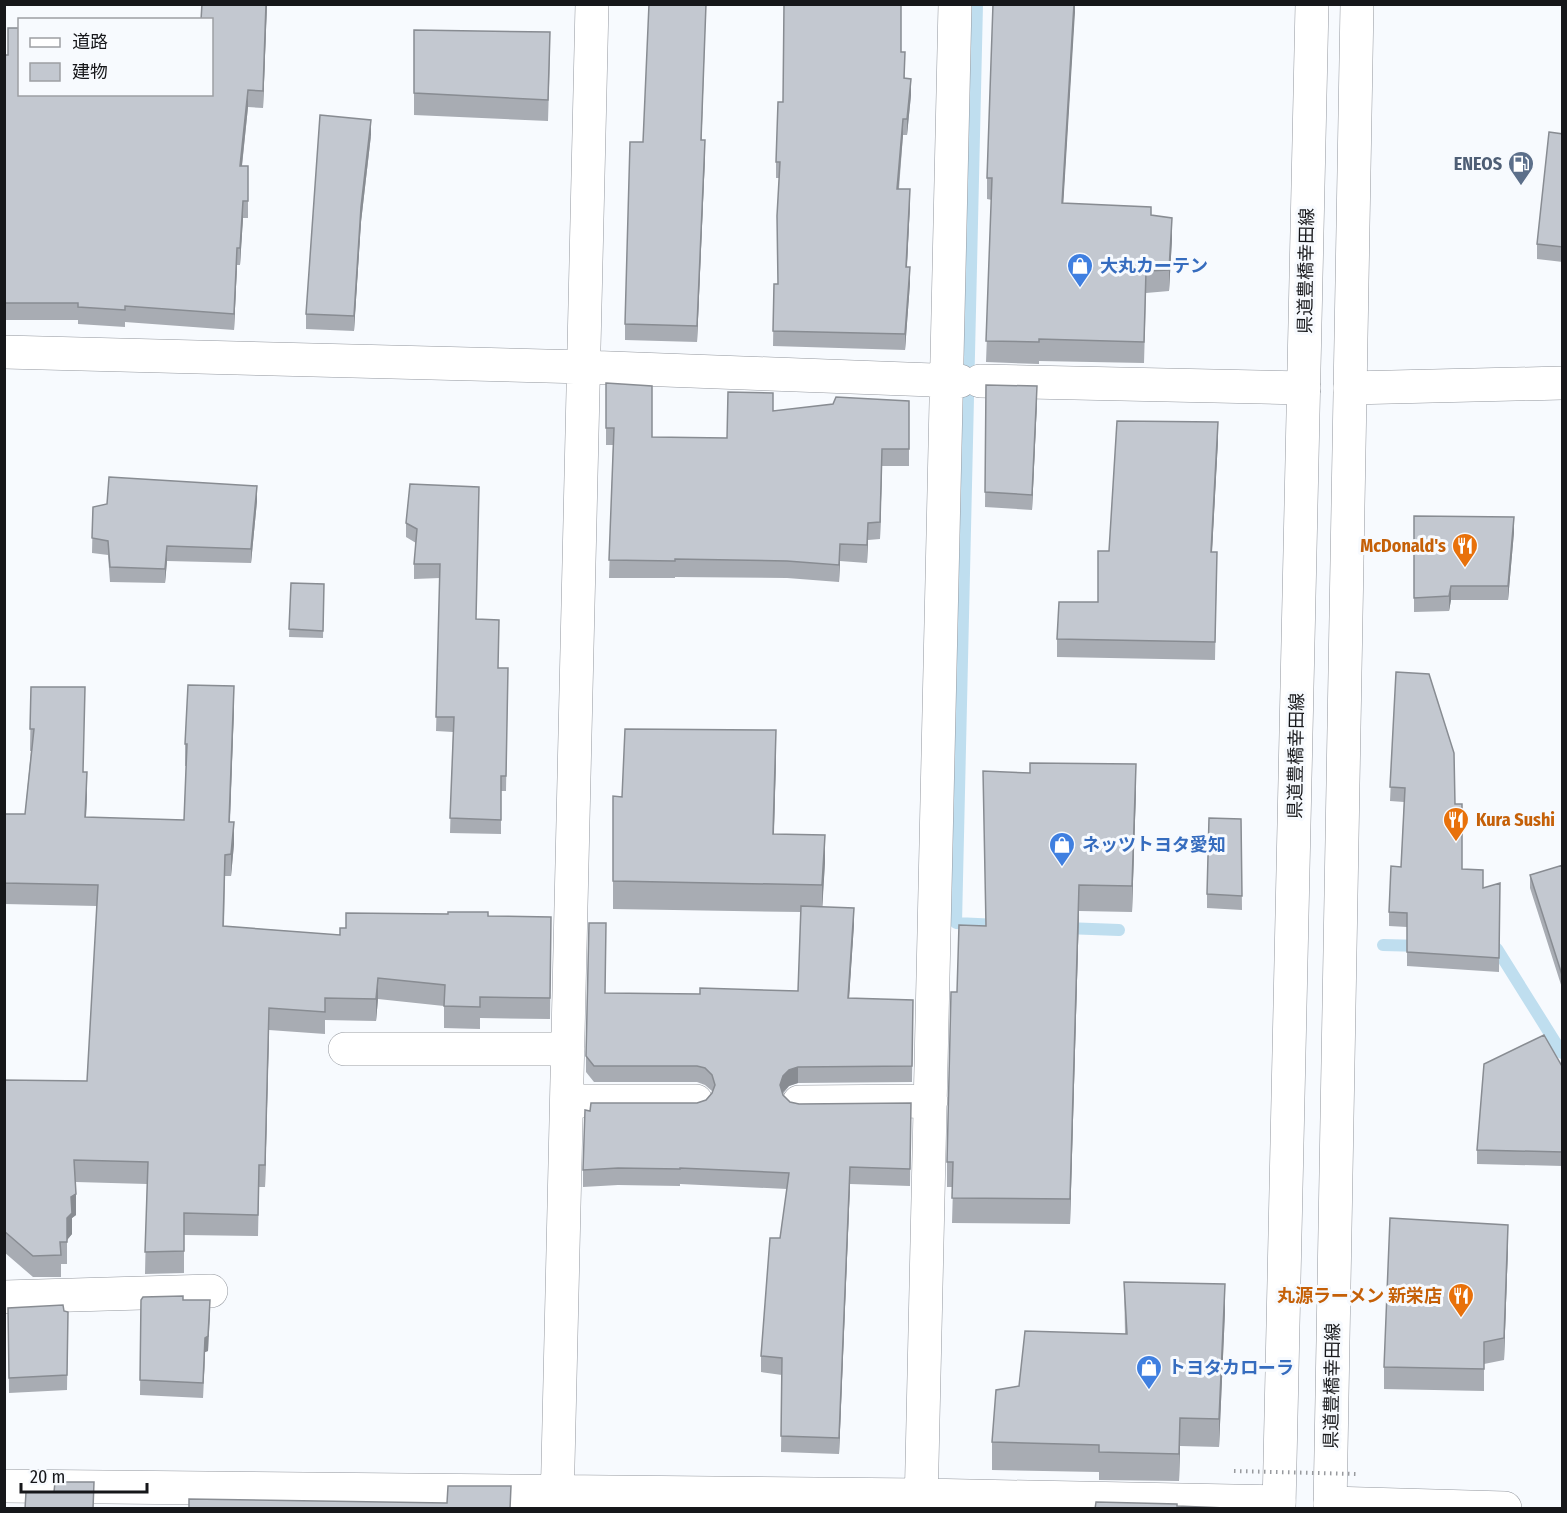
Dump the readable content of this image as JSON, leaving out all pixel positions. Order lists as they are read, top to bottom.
{
  "streets": {
    "street": ["県道豊橋幸田線"]
  },
  "places": {
    "fuel station": ["ENEOS"],
    "shop": ["大丸カーテン", "ネッツトヨタ愛知", "トヨタカローラ"],
    "restaurant": ["McDonald's", "Kura Sushi", "丸源ラーメン 新栄店"]
  },
  "legend": ["道路", "建物"],
  "scale_bar": "20 m"
}
